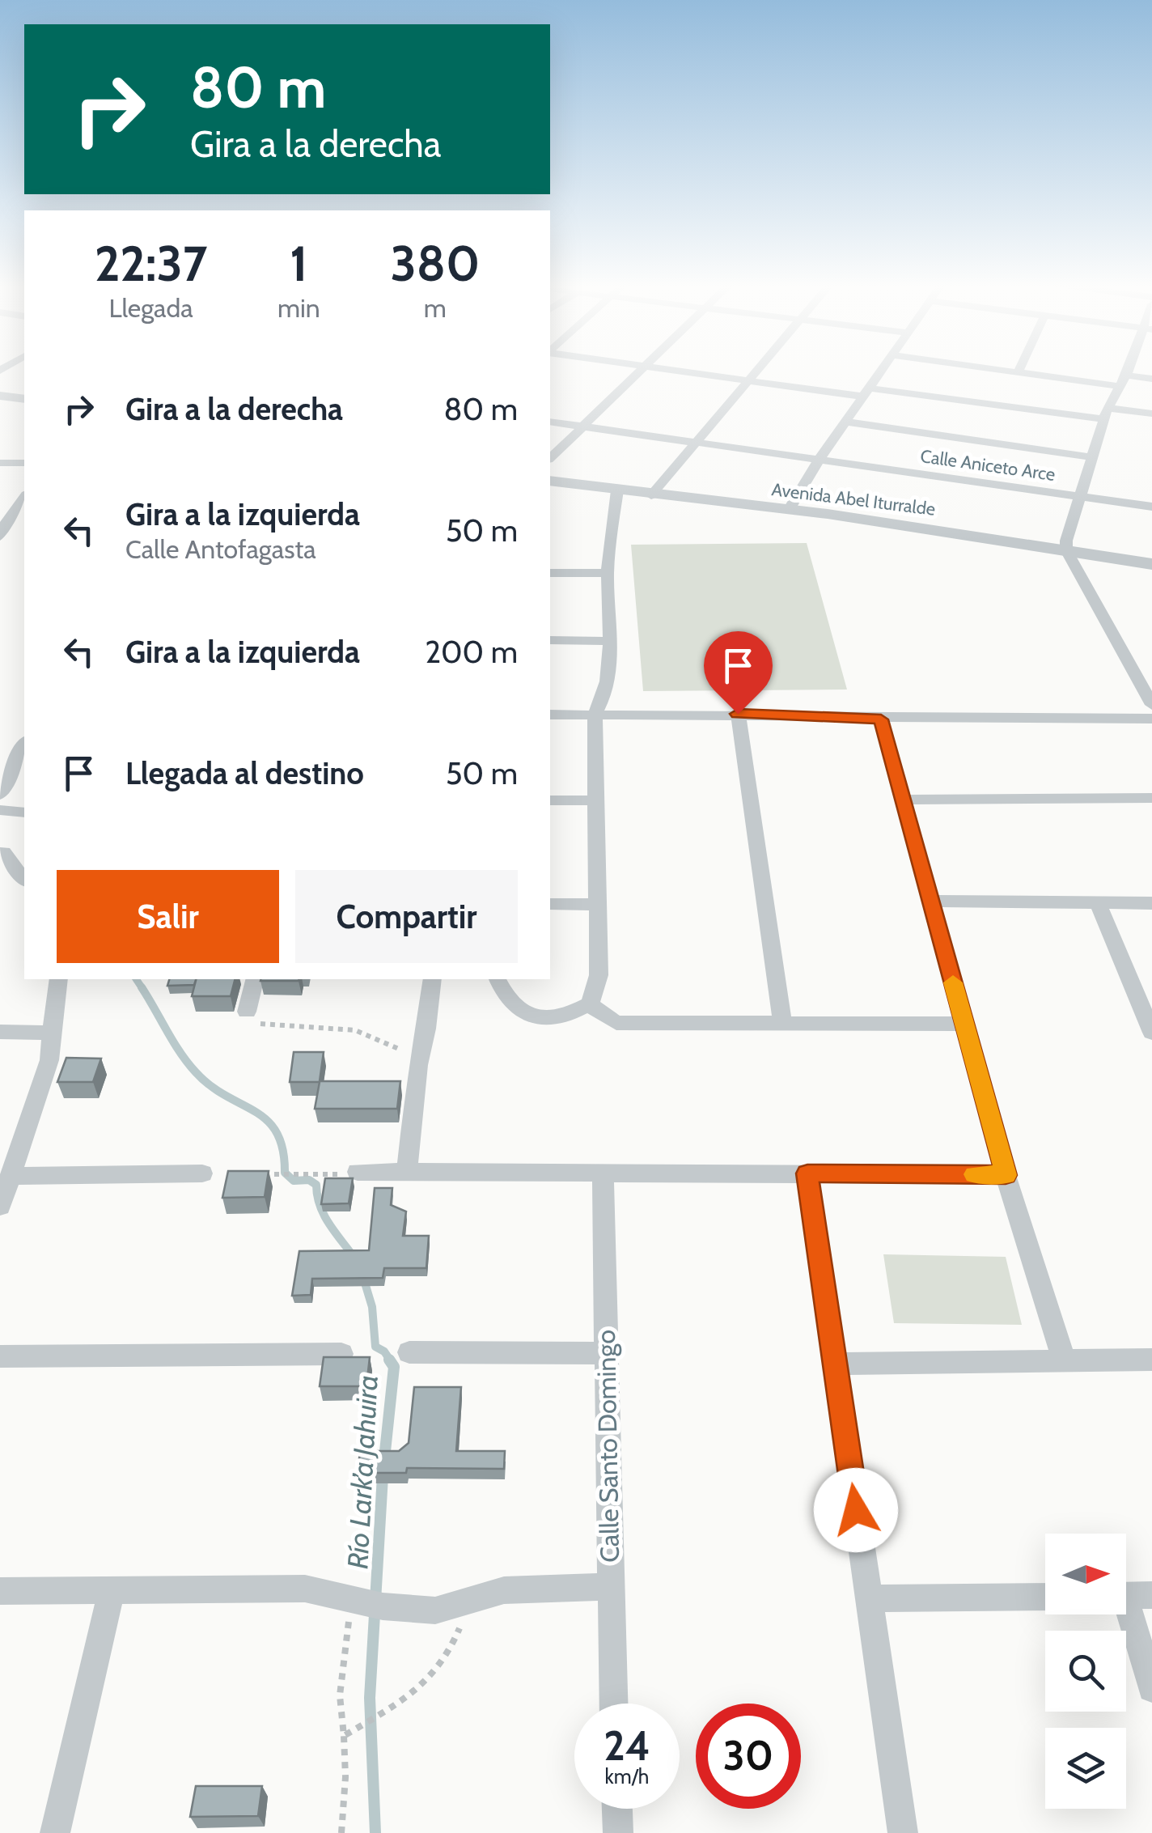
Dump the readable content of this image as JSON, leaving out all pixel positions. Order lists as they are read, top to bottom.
{
  "streets": {
    "street": ["Calle Aniceto Arce", "Avenida Abel Iturralde", "Calle Santo Domingo"]
  },
  "water": ["Río Lark’a Jahuira"],
  "north": "right",
  "page": {
    "turn": ["80 m", "Gira a la derecha"],
    "eta": [
      "22:37",
      "Llegada",
      "1",
      "min",
      "380",
      "m"
    ],
    "list": [
      {
        "name": "Gira a la derecha",
        "value": "80 m"
      },
      {
        "name": "Gira a la izquierda",
        "note": "Calle Antofagasta",
        "value": "50 m"
      },
      {
        "name": "Gira a la izquierda",
        "value": "200 m"
      },
      {
        "name": "Llegada al destino",
        "value": "50 m"
      }
    ],
    "buttons": ["Salir", "Compartir"],
    "speed": "24 km/h",
    "limit": "30"
  }
}
